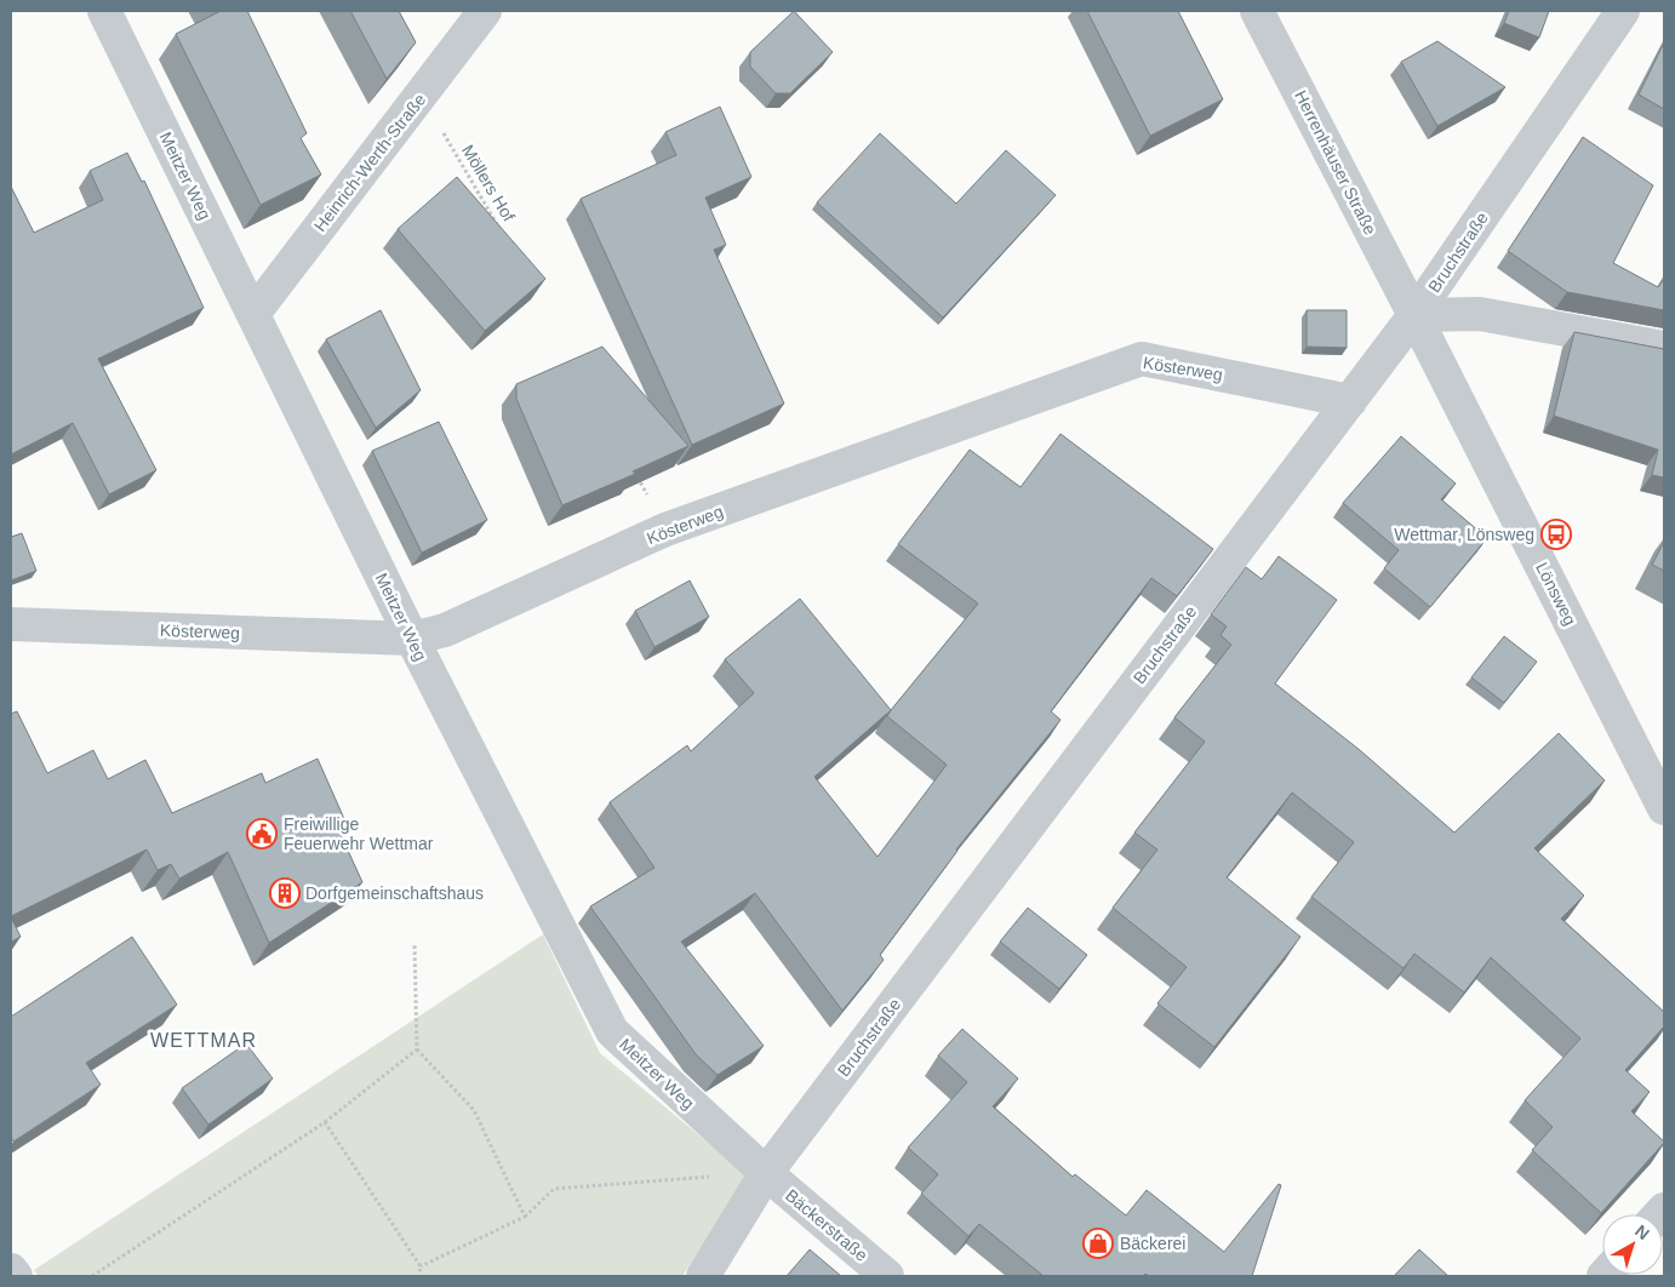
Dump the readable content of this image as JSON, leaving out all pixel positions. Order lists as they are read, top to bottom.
{
  "streets": {
    "street": [
      "Heinrich-Werth-Straße",
      "Herrenhäuser Straße",
      "Meitzer Weg",
      "Bruchstraße",
      "Kösterweg",
      "Lönsweg",
      "Bäckerstraße"
    ],
    "path": ["Möllers Hof"]
  },
  "crossings": [
    ["Heinrich-Werth-Straße", "Meitzer Weg"],
    ["Heinrich-Werth-Straße", "Möllers Hof"],
    ["Herrenhäuser Straße", "Bruchstraße"],
    ["Herrenhäuser Straße", "Lönsweg"],
    ["Meitzer Weg", "Bruchstraße"],
    ["Meitzer Weg", "Kösterweg"],
    ["Meitzer Weg", "Bäckerstraße"],
    ["Bruchstraße", "Kösterweg"],
    ["Bruchstraße", "Lönsweg"],
    ["Bruchstraße", "Bäckerstraße"]
  ],
  "districts": ["WETTMAR"],
  "places": {
    "bus stop": ["Wettmar, Lönsweg"],
    "public building": ["Freiwillige Feuerwehr Wettmar"],
    "building": ["Dorfgemeinschaftshaus"],
    "shop": ["Bäckerei"]
  },
  "north": "top right"
}
